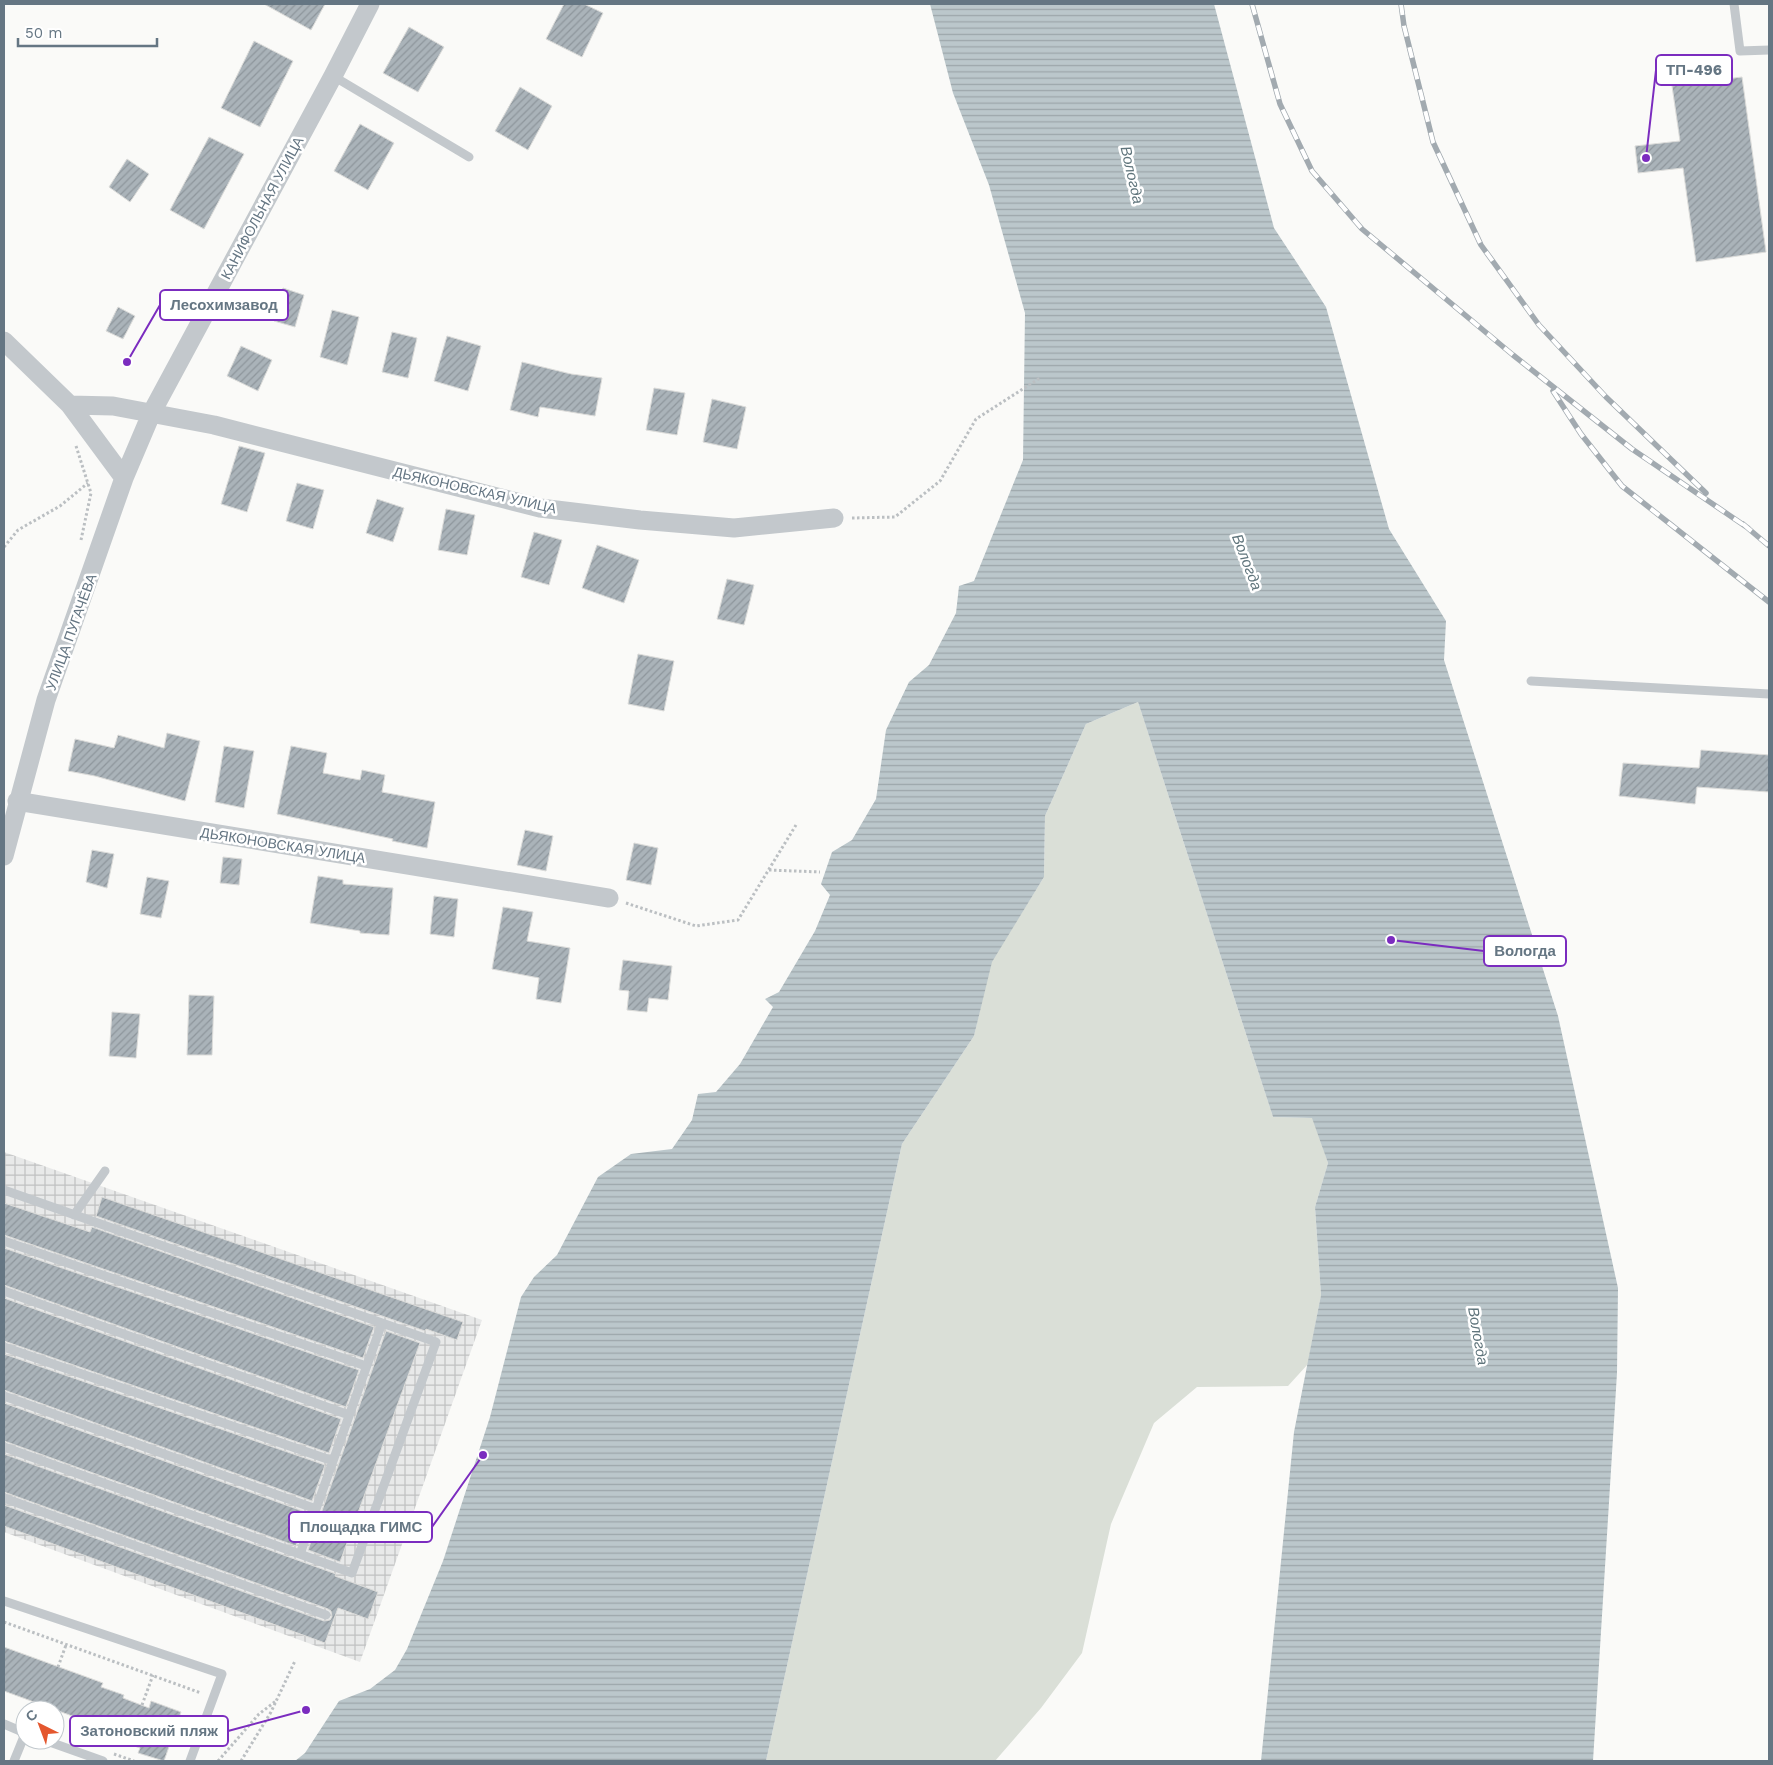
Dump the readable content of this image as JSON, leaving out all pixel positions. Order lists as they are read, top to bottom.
{
  "streets": {
    "street": ["КАНИФОЛЬНАЯ УЛИЦА", "ДЬЯКОНОВСКАЯ УЛИЦА", "УЛИЦА ПУГАЧЁВА"]
  },
  "crossings": [
    ["КАНИФОЛЬНАЯ УЛИЦА", "ДЬЯКОНОВСКАЯ УЛИЦА"],
    ["КАНИФОЛЬНАЯ УЛИЦА", "УЛИЦА ПУГАЧЁВА"],
    ["ДЬЯКОНОВСКАЯ УЛИЦА", "УЛИЦА ПУГАЧЁВА"]
  ],
  "water": ["Вологда"],
  "places": [
    "ТП-496",
    "Лесохимзавод",
    "Вологда",
    "Площадка ГИМС",
    "Затоновский пляж"
  ],
  "scale_bar": "50 m",
  "north": "top left"
}
